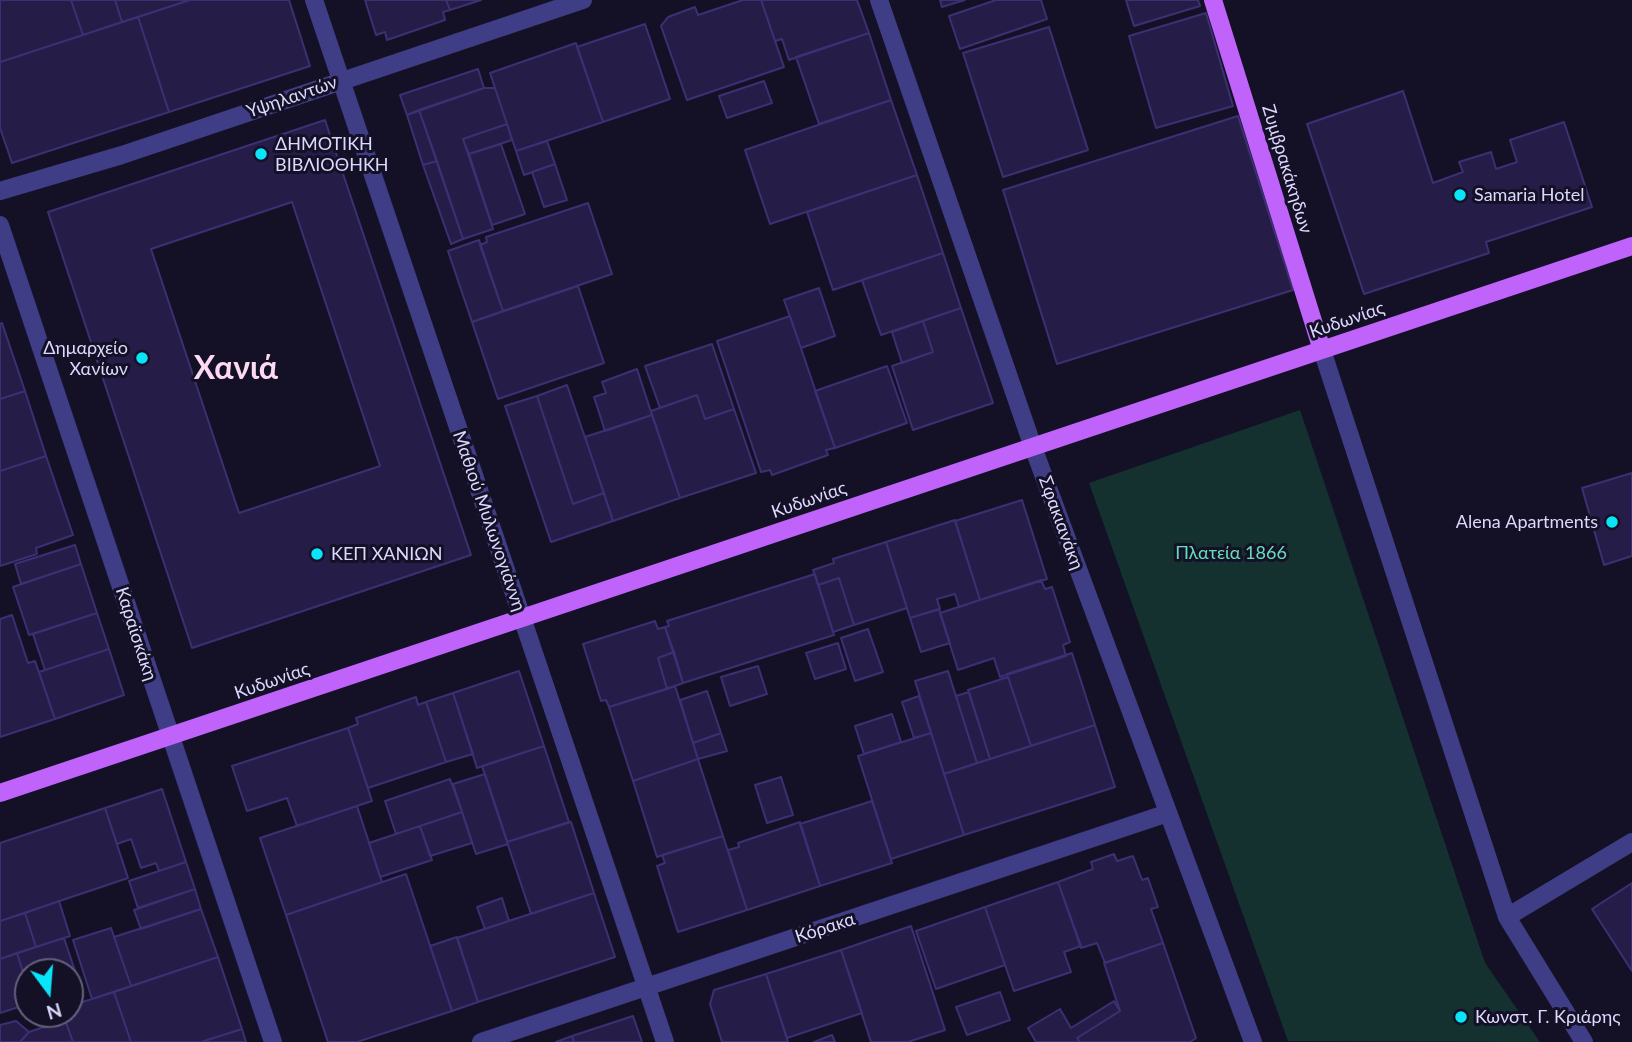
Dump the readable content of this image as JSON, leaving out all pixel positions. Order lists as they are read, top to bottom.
{
  "streets": {
    "main road": ["Ζυμβρακάκηδων", "Κυδωνίας"],
    "street": [
      "Υψηλαντών",
      "Μαθιού Μυλωνογιάννη",
      "Σφακιανάκη",
      "Καραϊσκάκη",
      "Κόρακα"
    ]
  },
  "crossings": [
    ["Υψηλαντών", "Μαθιού Μυλωνογιάννη"],
    ["Ζυμβρακάκηδων", "Κυδωνίας"],
    ["Κυδωνίας", "Μαθιού Μυλωνογιάννη"],
    ["Κυδωνίας", "Σφακιανάκη"],
    ["Κυδωνίας", "Καραϊσκάκη"],
    ["Μαθιού Μυλωνογιάννη", "Κόρακα"],
    ["Σφακιανάκη", "Κόρακα"]
  ],
  "districts": ["Χανιά"],
  "parks": ["Πλατεία 1866"],
  "places": [
    "ΔΗΜΟΤΙΚΗ ΒΙΒΛΙΟΘΗΚΗ",
    "Samaria Hotel",
    "Δημαρχείο Χανίων",
    "Alena Apartments",
    "ΚΕΠ ΧΑΝΙΩΝ",
    "Κωνστ. Γ. Κριάρης"
  ],
  "north": "bottom"
}
